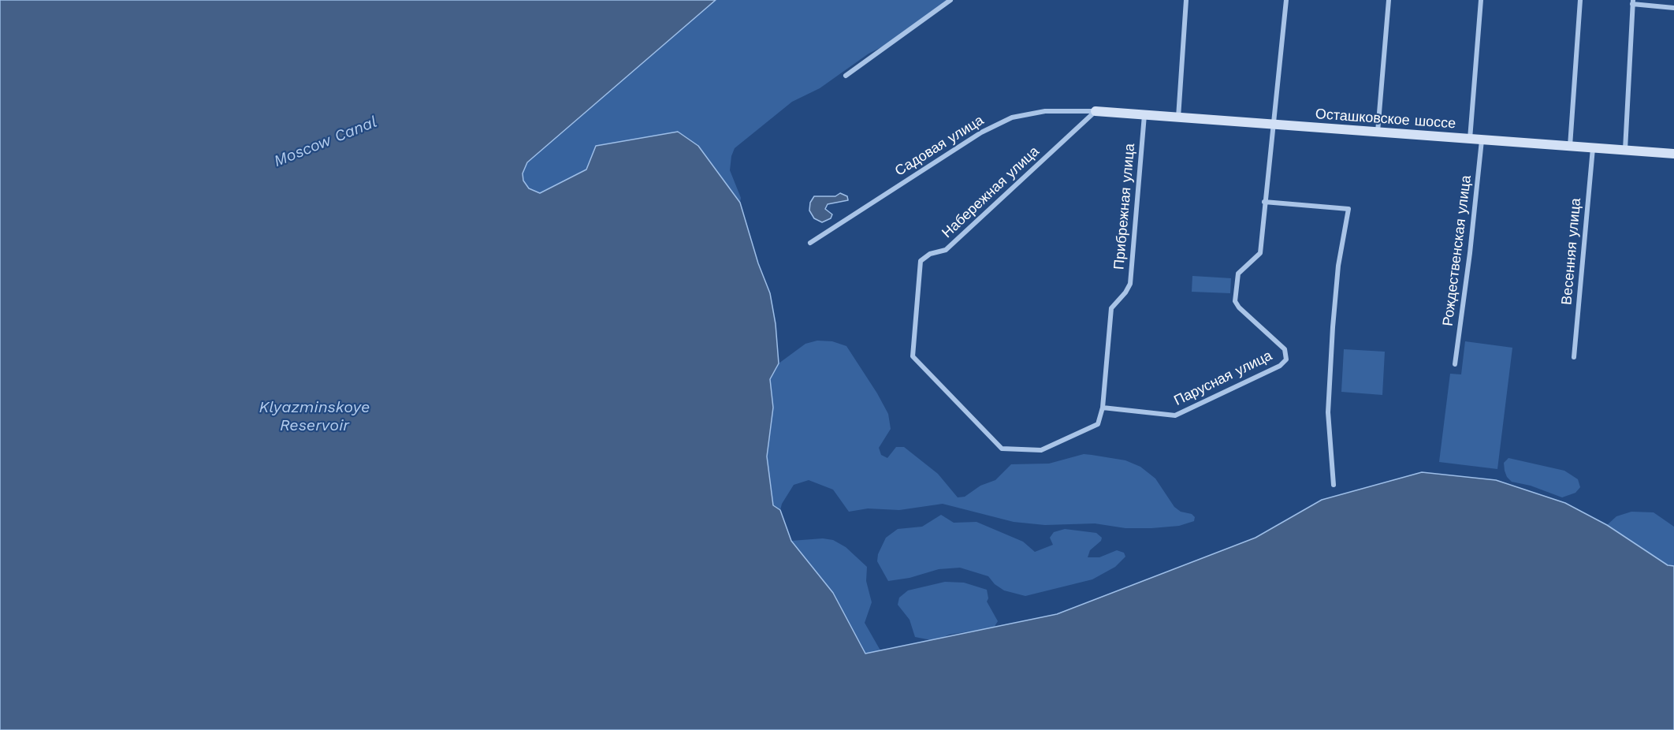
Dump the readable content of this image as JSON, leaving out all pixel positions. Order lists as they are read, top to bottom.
{
  "streets": {
    "street": [
      "Осташковское шоссе",
      "Садовая улица",
      "Набережная улица",
      "Прибрежная улица",
      "Рождественская улица",
      "Весенняя улица",
      "Парусная улица"
    ]
  },
  "crossings": [
    ["Осташковское шоссе", "Садовая улица"],
    ["Осташковское шоссе", "Набережная улица"],
    ["Осташковское шоссе", "Прибрежная улица"],
    ["Осташковское шоссе", "Рождественская улица"],
    ["Осташковское шоссе", "Весенняя улица"],
    ["Осташковское шоссе", "Парусная улица"],
    ["Садовая улица", "Набережная улица"],
    ["Набережная улица", "Прибрежная улица"],
    ["Набережная улица", "Парусная улица"],
    ["Прибрежная улица", "Парусная улица"]
  ],
  "water": ["Moscow Canal", "Klyazminskoye Reservoir"]
}
